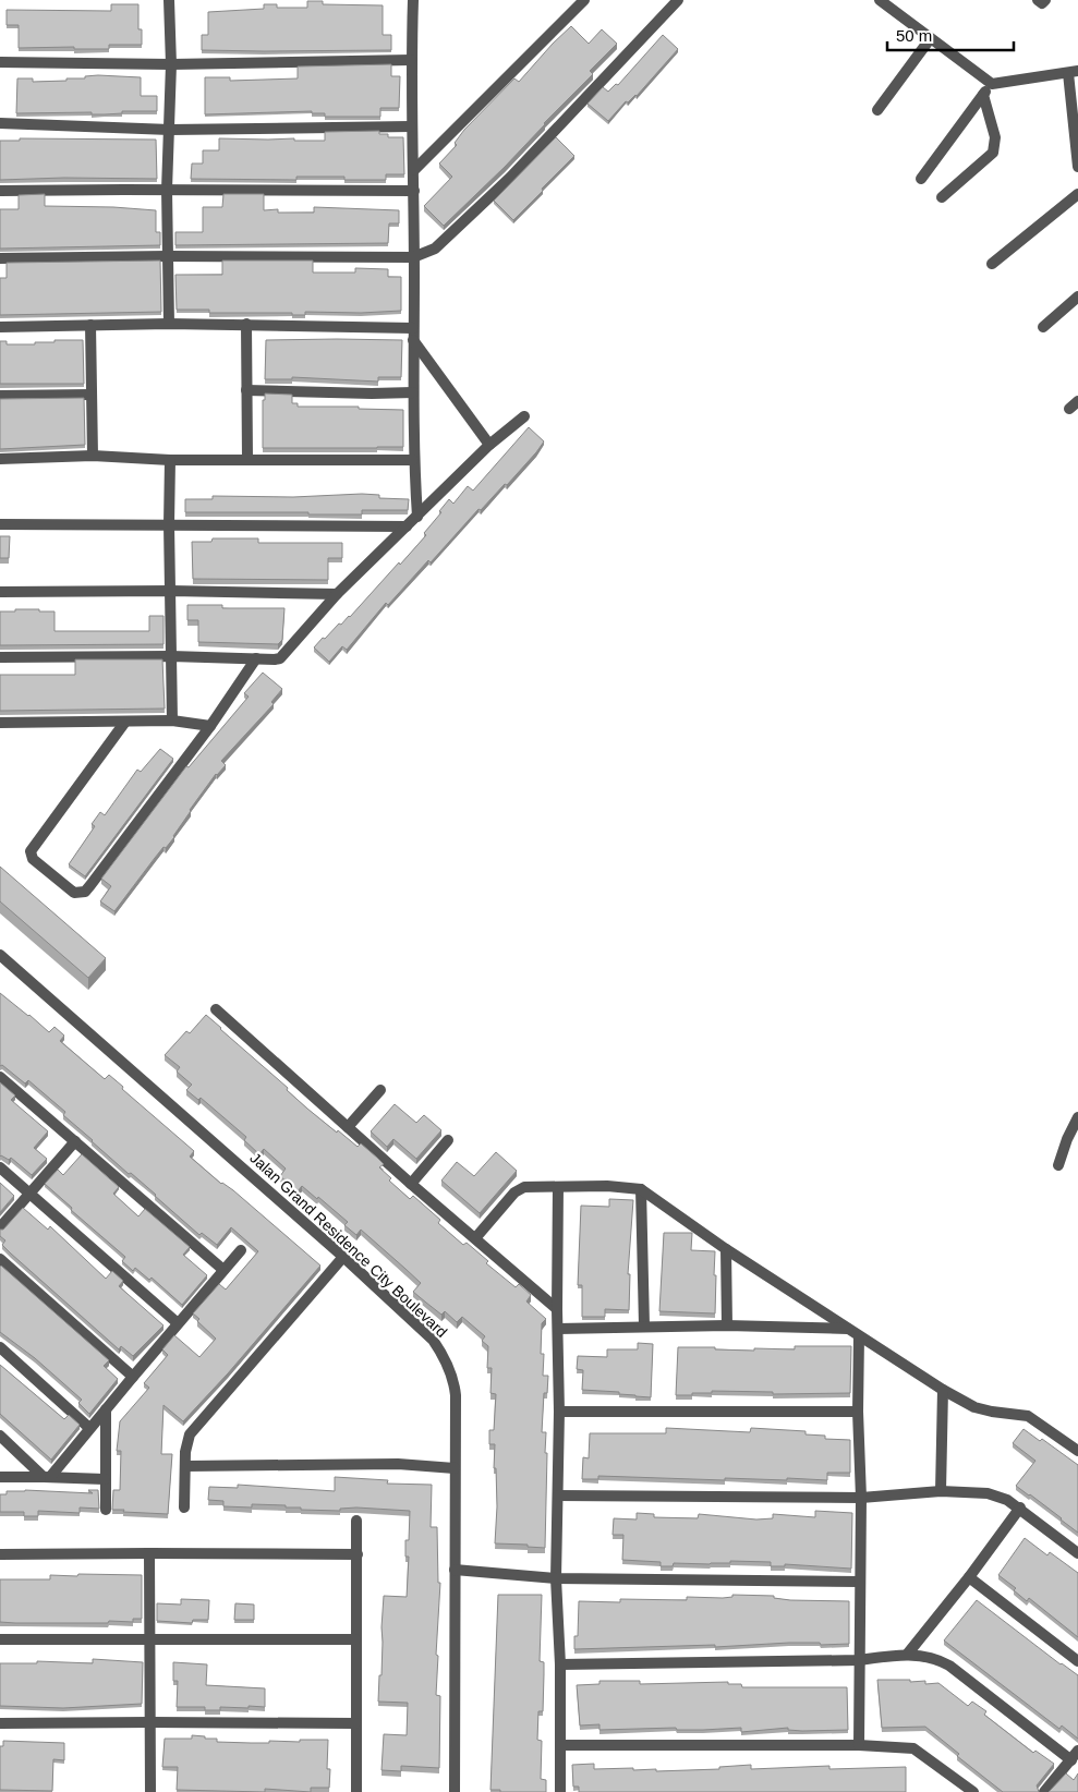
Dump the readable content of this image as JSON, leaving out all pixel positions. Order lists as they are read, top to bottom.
{
  "streets": {
    "street": ["Jalan Grand Residence City Boulevard"]
  },
  "scale_bar": "50 m"
}
